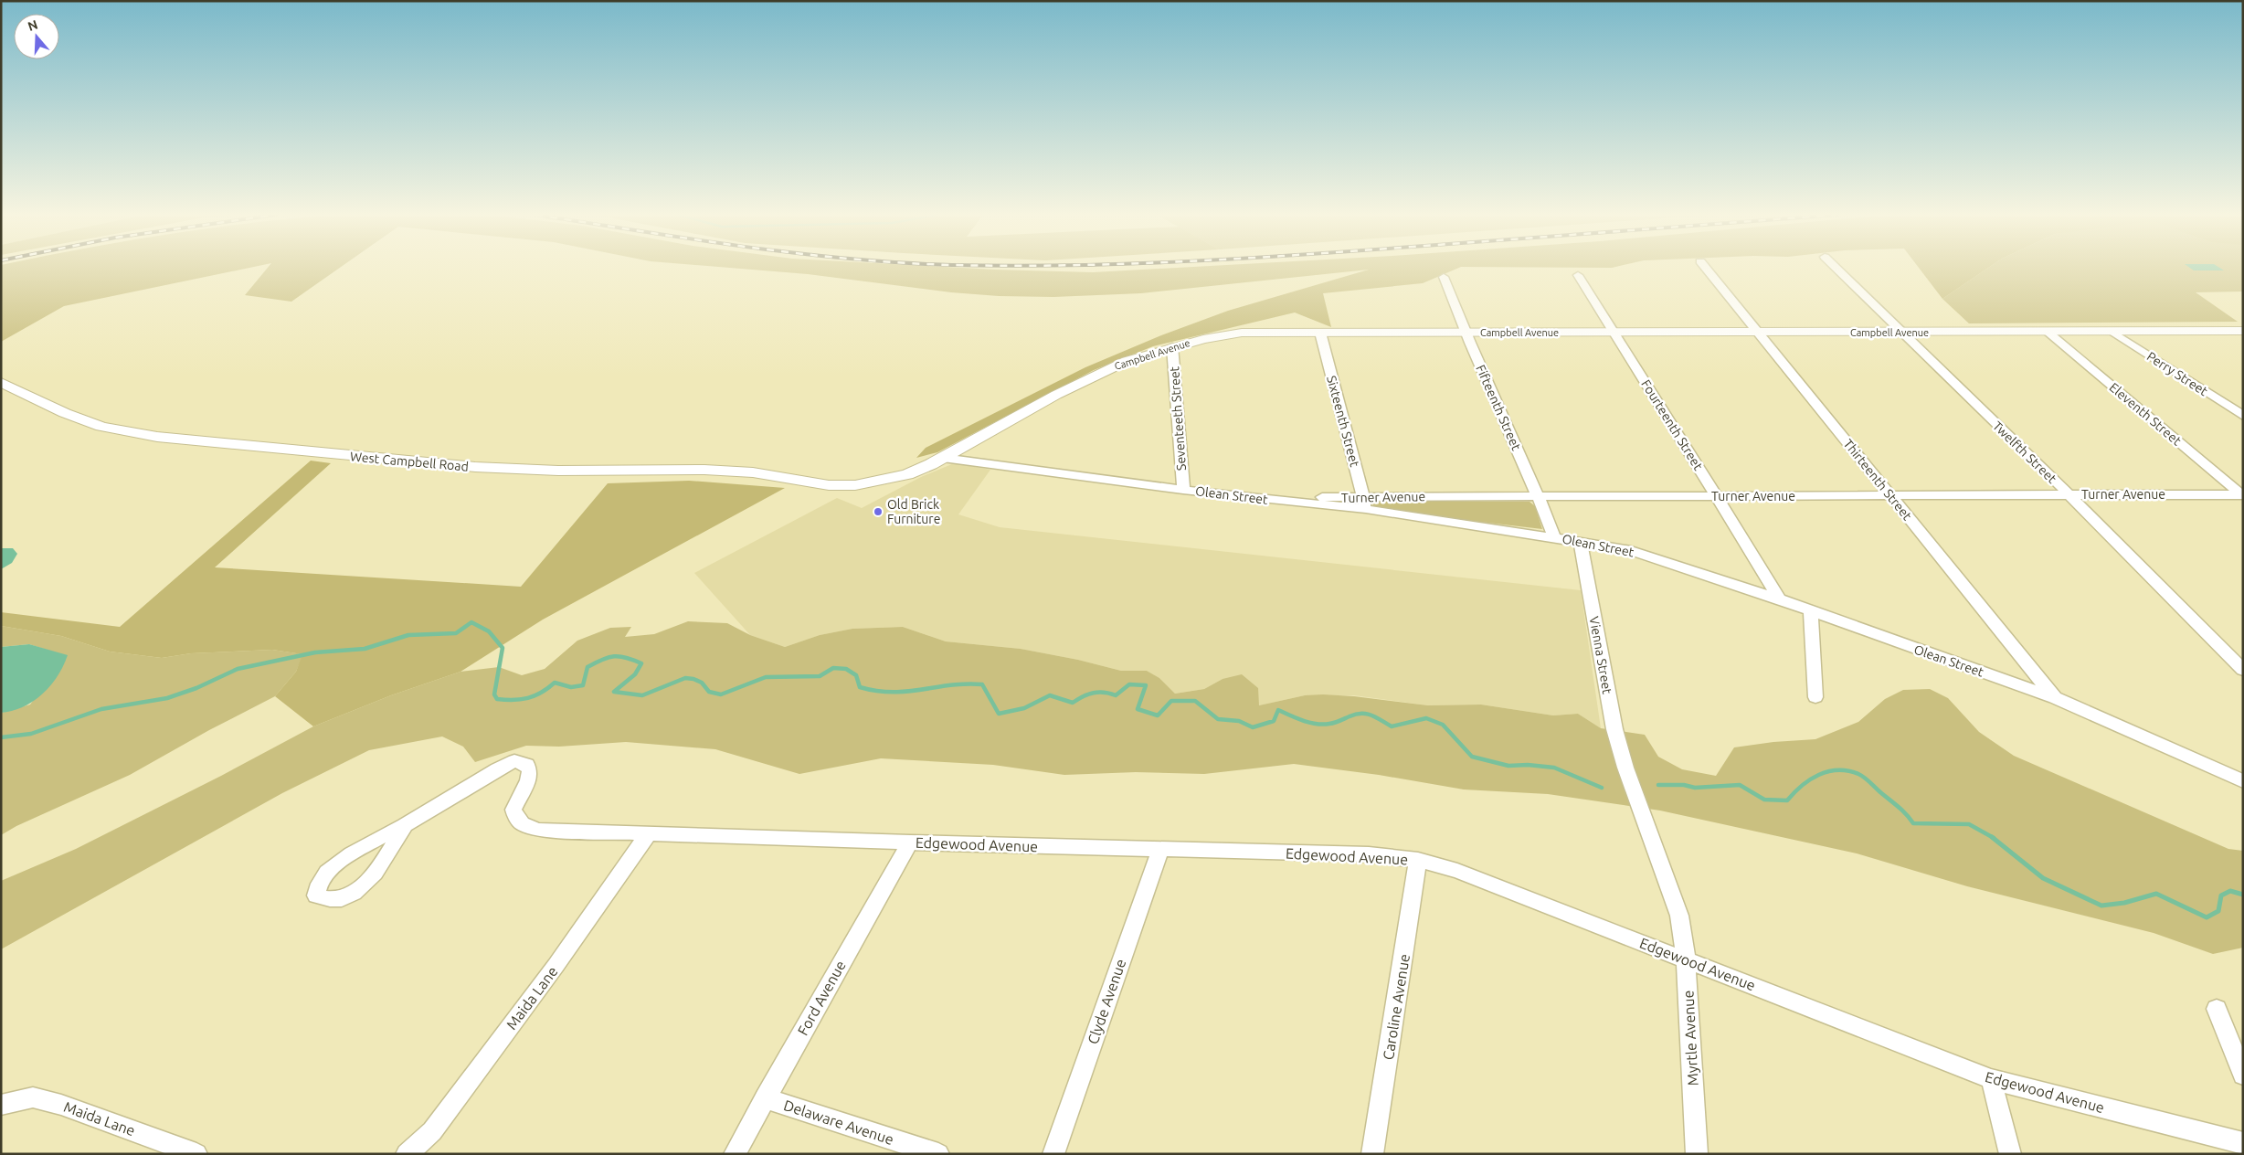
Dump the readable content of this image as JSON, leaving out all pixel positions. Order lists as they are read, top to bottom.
{
  "streets": {
    "street": [
      "Campbell Avenue",
      "Perry Street",
      "Fifteenth Street",
      "Eleventh Street",
      "Seventeeth Street",
      "Sixteenth Street",
      "Fourteenth Street",
      "Twelfth Street",
      "West Campbell Road",
      "Thirteenth Street",
      "Turner Avenue",
      "Olean Street",
      "Vienna Street",
      "Edgewood Avenue",
      "Maida Lane",
      "Ford Avenue",
      "Clyde Avenue",
      "Caroline Avenue",
      "Myrtle Avenue",
      "Delaware Avenue"
    ]
  },
  "crossings": [
    ["Campbell Avenue", "Perry Street"],
    ["Campbell Avenue", "Fifteenth Street"],
    ["Campbell Avenue", "Eleventh Street"],
    ["Campbell Avenue", "Seventeeth Street"],
    ["Campbell Avenue", "Sixteenth Street"],
    ["Campbell Avenue", "Fourteenth Street"],
    ["Campbell Avenue", "Twelfth Street"],
    ["Campbell Avenue", "West Campbell Road"],
    ["Campbell Avenue", "Thirteenth Street"],
    ["Campbell Avenue", "Olean Street"],
    ["Fifteenth Street", "Turner Avenue"],
    ["Fifteenth Street", "Olean Street"],
    ["Eleventh Street", "Turner Avenue"],
    ["Seventeeth Street", "Olean Street"],
    ["Sixteenth Street", "Turner Avenue"],
    ["Sixteenth Street", "Olean Street"],
    ["Fourteenth Street", "Turner Avenue"],
    ["Fourteenth Street", "Olean Street"],
    ["Twelfth Street", "Turner Avenue"],
    ["Thirteenth Street", "Turner Avenue"],
    ["Thirteenth Street", "Olean Street"],
    ["Turner Avenue", "Olean Street"],
    ["Olean Street", "Vienna Street"],
    ["Vienna Street", "Myrtle Avenue"],
    ["Edgewood Avenue", "Maida Lane"],
    ["Edgewood Avenue", "Ford Avenue"],
    ["Edgewood Avenue", "Clyde Avenue"],
    ["Edgewood Avenue", "Caroline Avenue"],
    ["Edgewood Avenue", "Myrtle Avenue"],
    ["Ford Avenue", "Delaware Avenue"]
  ],
  "places": ["Old Brick Furniture"],
  "north": "top"
}
